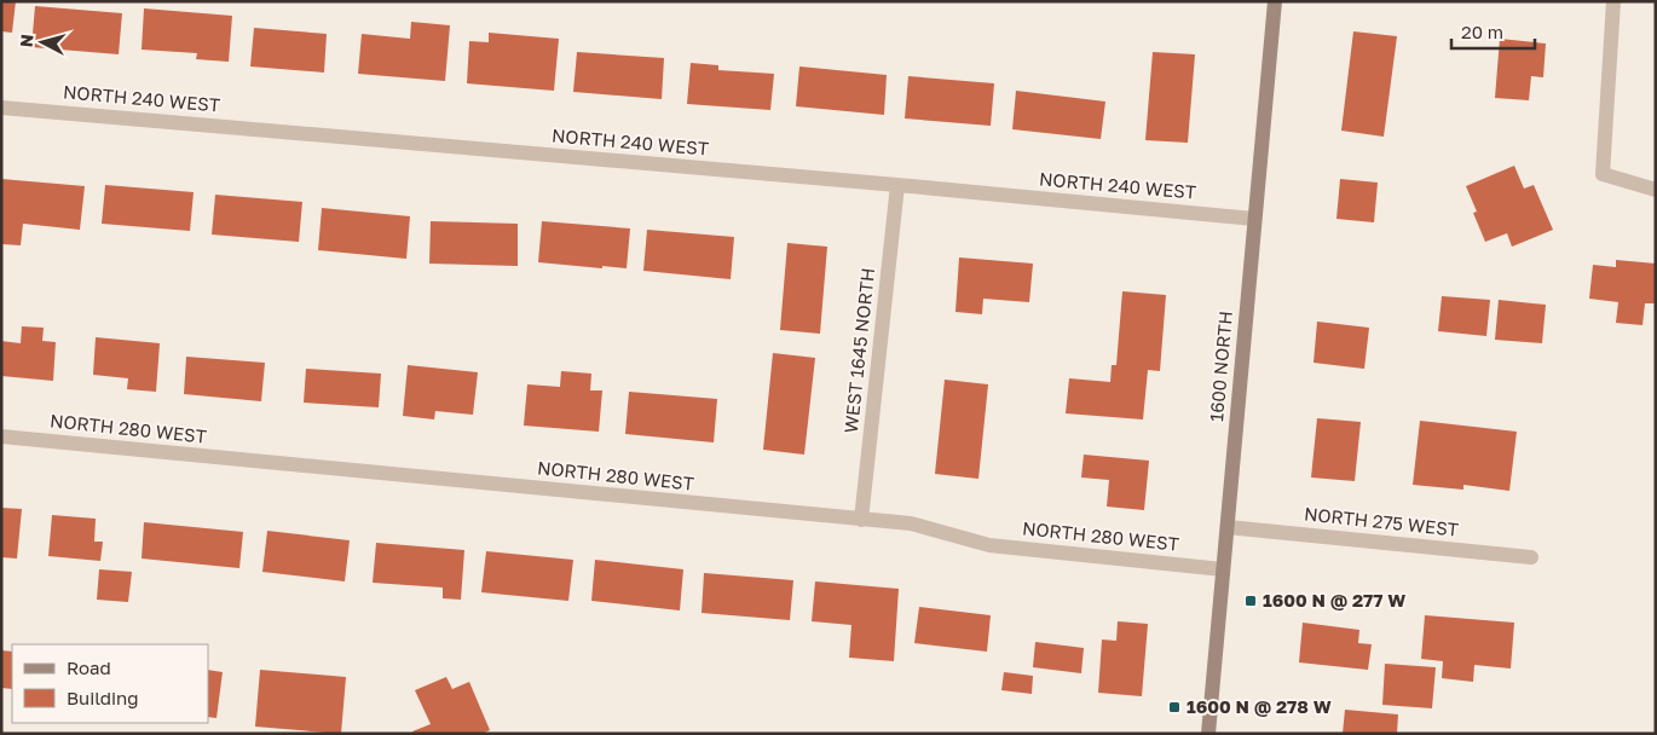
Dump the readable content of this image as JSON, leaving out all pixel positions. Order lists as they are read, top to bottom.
{
  "streets": {
    "main road": ["1600 NORTH"],
    "street": [
      "NORTH 240 WEST",
      "WEST 1645 NORTH",
      "NORTH 280 WEST",
      "NORTH 275 WEST"
    ]
  },
  "crossings": [
    ["NORTH 240 WEST", "WEST 1645 NORTH"],
    ["NORTH 240 WEST", "1600 NORTH"],
    ["WEST 1645 NORTH", "NORTH 280 WEST"],
    ["1600 NORTH", "NORTH 280 WEST"],
    ["1600 NORTH", "NORTH 275 WEST"]
  ],
  "places": {
    "transit": ["1600 N @ 277 W", "1600 N @ 278 W"]
  },
  "legend": ["Road", "Building"],
  "scale_bar": "20 m",
  "north": "left"
}
